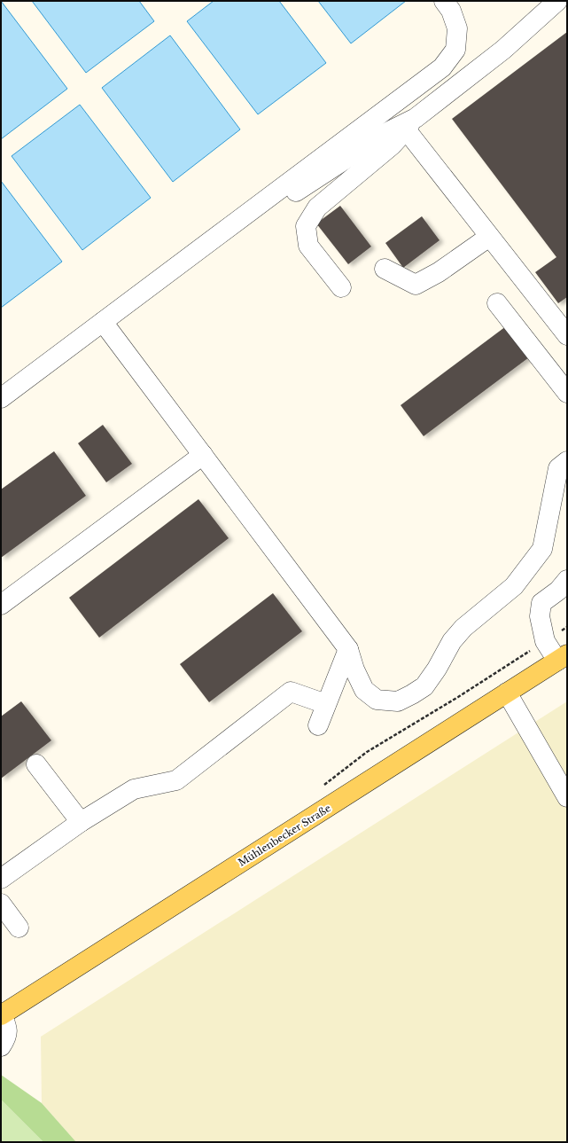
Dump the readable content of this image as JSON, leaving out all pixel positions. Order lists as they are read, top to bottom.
{
  "streets": {
    "main road": ["Mühlenbecker Straße"]
  }
}
